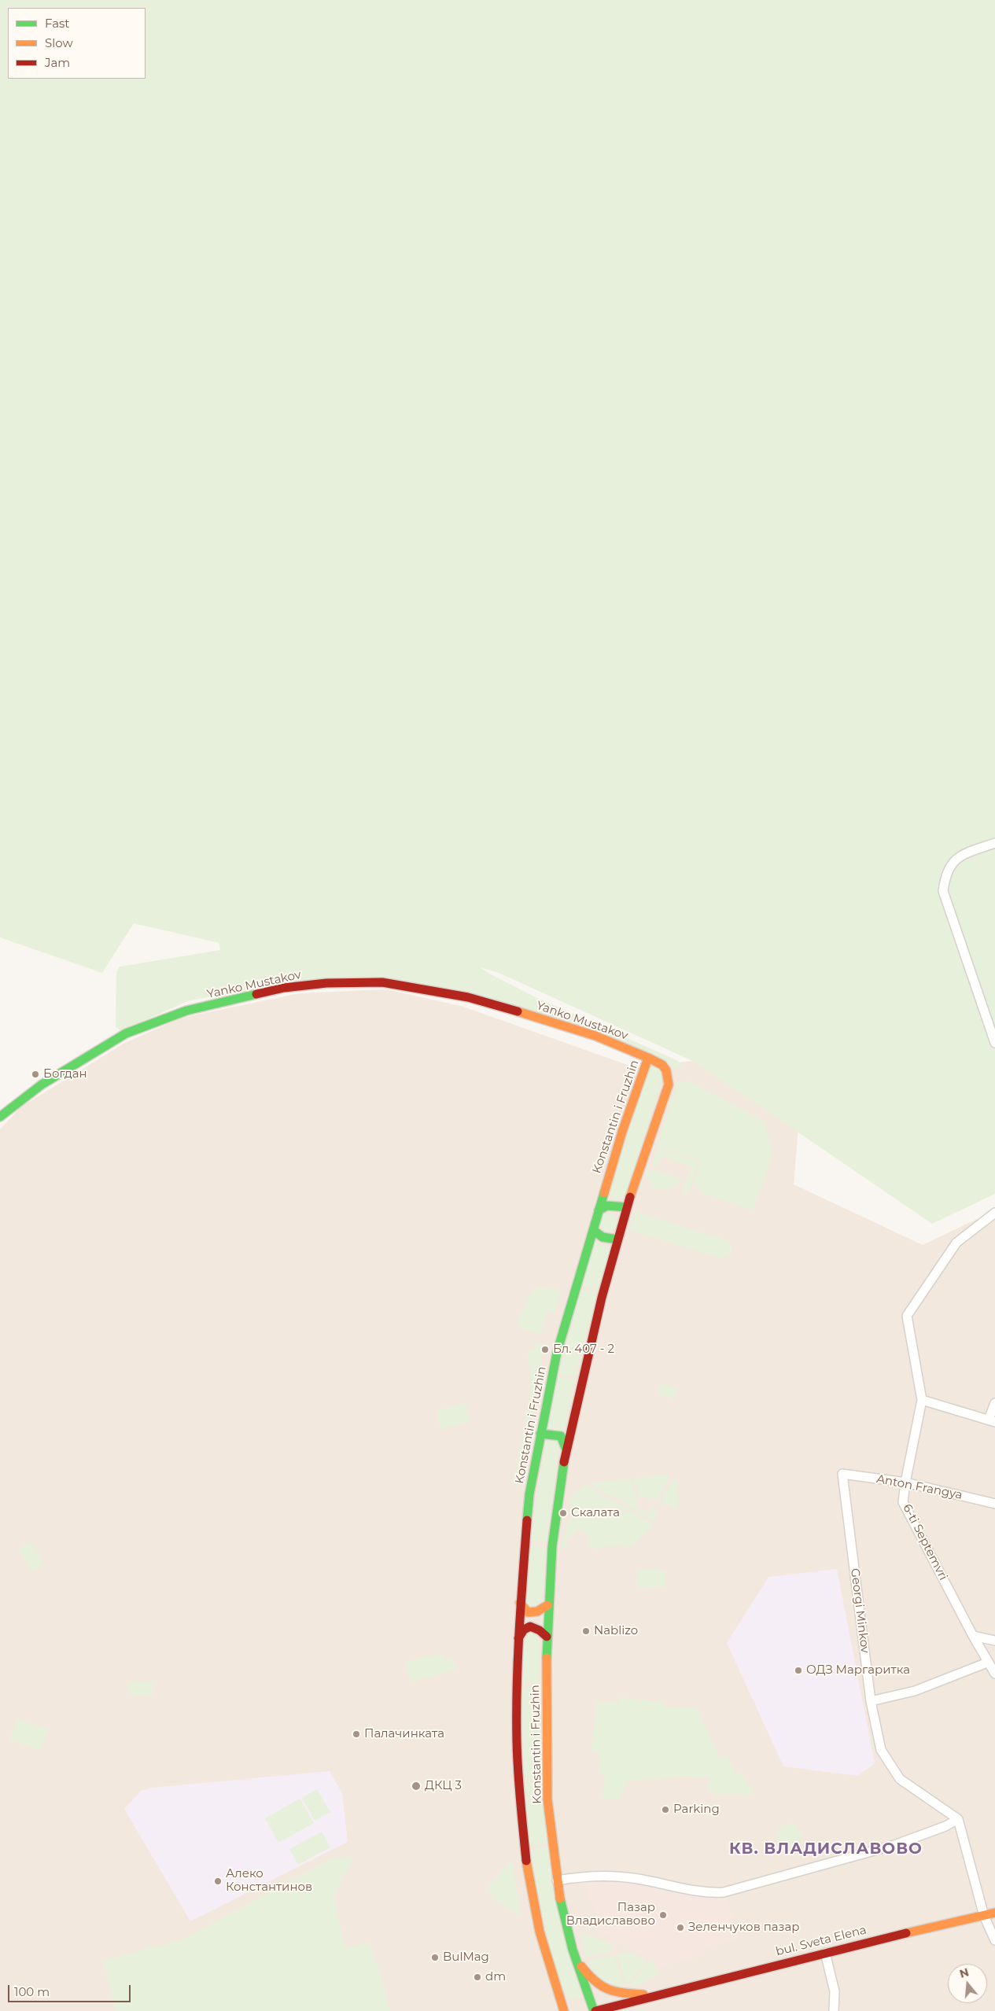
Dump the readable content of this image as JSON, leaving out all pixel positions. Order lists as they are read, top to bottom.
{
  "streets": {
    "street": [
      "Yanko Mustakov",
      "Konstantin i Fruzhin",
      "Anton Frangya",
      "6-ti Septemvri",
      "Georgi Minkov",
      "bul. Sveta Elena"
    ]
  },
  "crossings": [
    ["Yanko Mustakov", "Konstantin i Fruzhin"],
    ["Konstantin i Fruzhin", "bul. Sveta Elena"],
    ["Anton Frangya", "6-ti Septemvri"],
    ["Anton Frangya", "Georgi Minkov"]
  ],
  "districts": ["КВ. ВЛАДИСЛАВОВО"],
  "places": [
    "Богдан",
    "Бл. 407 - 2",
    "Скалата",
    "Nablizo",
    "ОДЗ Маргаритка",
    "Палачинката",
    "ДКЦ 3",
    "Parking",
    "Алеко Константинов",
    "Пазар Владиславово",
    "Зеленчуков пазар",
    "BulMag",
    "dm"
  ],
  "legend": ["Fast", "Slow", "Jam"],
  "scale_bar": "100 m",
  "north": "top"
}
